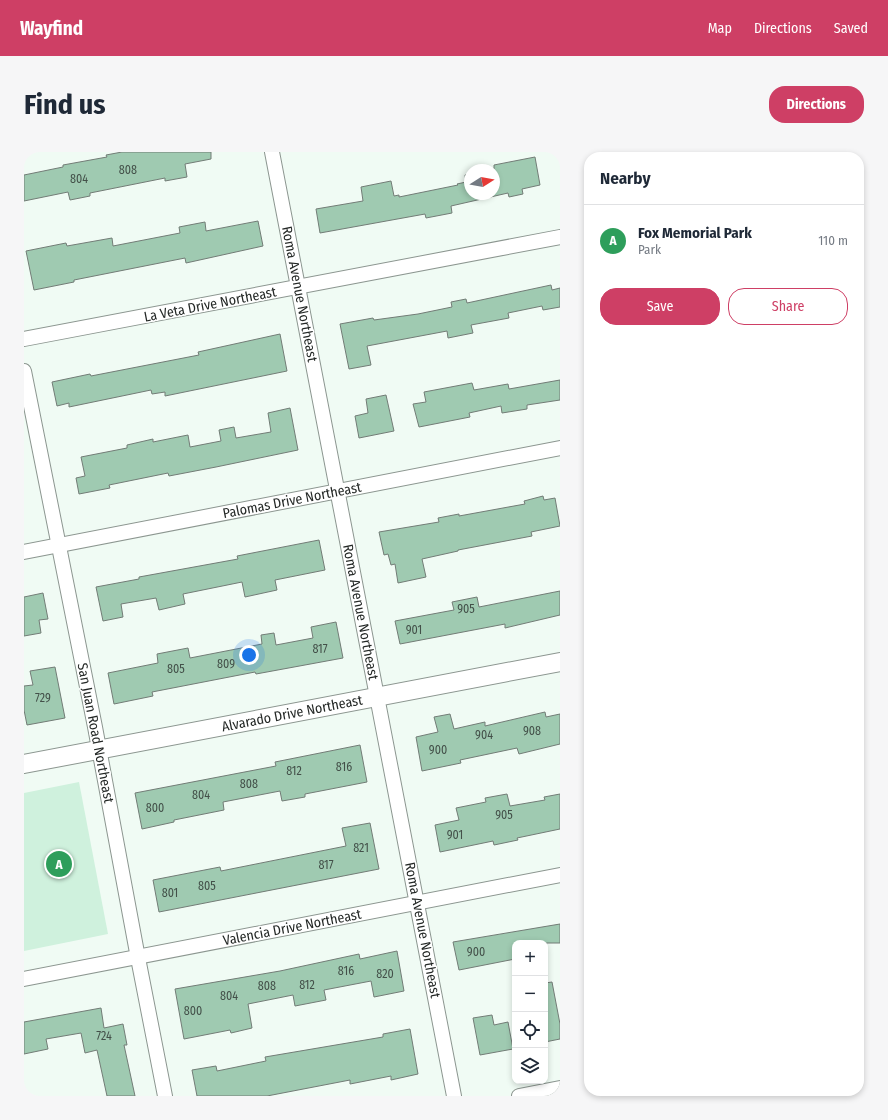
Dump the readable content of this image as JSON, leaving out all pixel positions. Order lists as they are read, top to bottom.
{
  "streets": {
    "street": [
      "Roma Avenue Northeast",
      "La Veta Drive Northeast",
      "Palomas Drive Northeast",
      "Alvarado Drive Northeast",
      "San Juan Road Northeast",
      "Valencia Drive Northeast"
    ]
  },
  "crossings": [
    ["Roma Avenue Northeast", "La Veta Drive Northeast"],
    ["Roma Avenue Northeast", "Palomas Drive Northeast"],
    ["Roma Avenue Northeast", "Alvarado Drive Northeast"],
    ["Roma Avenue Northeast", "Valencia Drive Northeast"],
    ["Palomas Drive Northeast", "San Juan Road Northeast"],
    ["Alvarado Drive Northeast", "San Juan Road Northeast"],
    ["San Juan Road Northeast", "Valencia Drive Northeast"]
  ],
  "house_numbers": [
    "808",
    "804",
    "905",
    "901",
    "817",
    "809",
    "805",
    "729",
    "908",
    "904",
    "900",
    "816",
    "812",
    "808",
    "804",
    "800",
    "905",
    "901",
    "821",
    "817",
    "805",
    "801",
    "900",
    "816",
    "820",
    "812",
    "808",
    "804",
    "800",
    "724"
  ],
  "north": "right",
  "page": {
    "header": "Wayfind",
    "nav": ["Map", "Directions", "Saved"],
    "buttons": [
      "Directions",
      ["Save", "Share"]
    ],
    "title": "Find us",
    "heading": "Nearby",
    "list": [
      {
        "mark": "A",
        "name": "Fox Memorial Park",
        "note": "Park",
        "value": "110 m"
      }
    ],
    "pins": "A",
    "map_buttons": ["+", "−"]
  }
}
